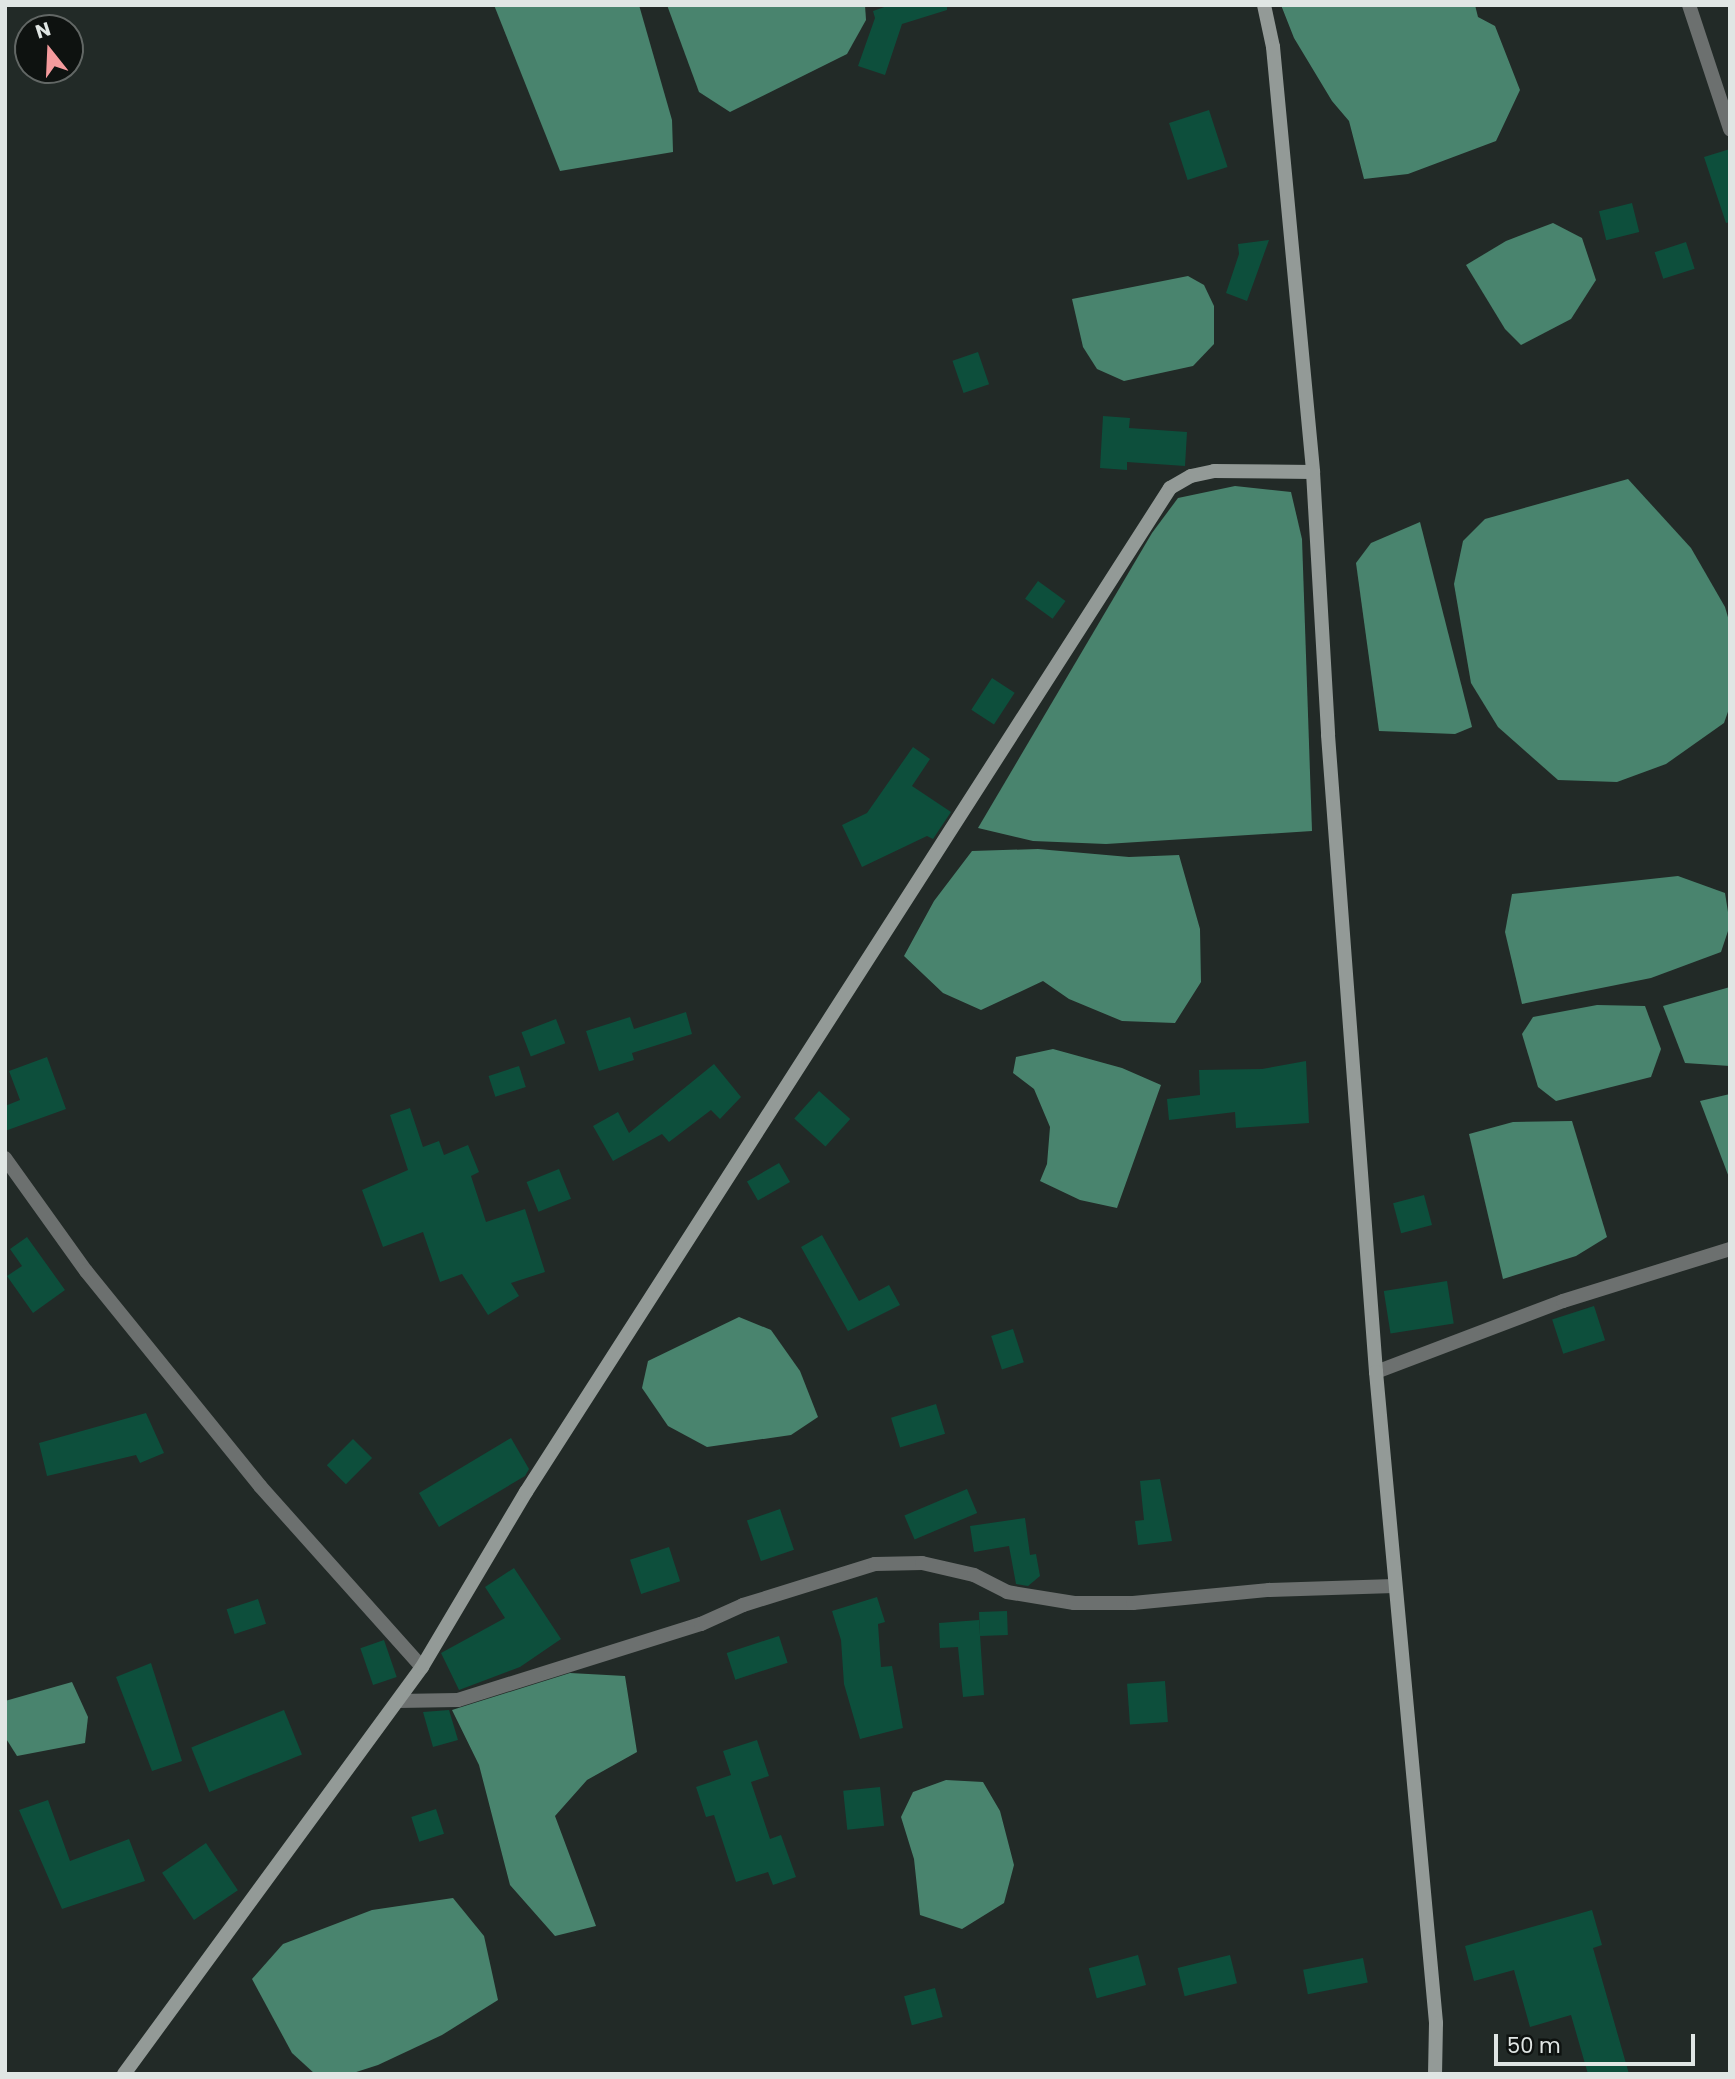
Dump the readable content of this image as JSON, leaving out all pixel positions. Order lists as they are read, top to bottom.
{
  "scale_bar": "50 m",
  "north": "top"
}
